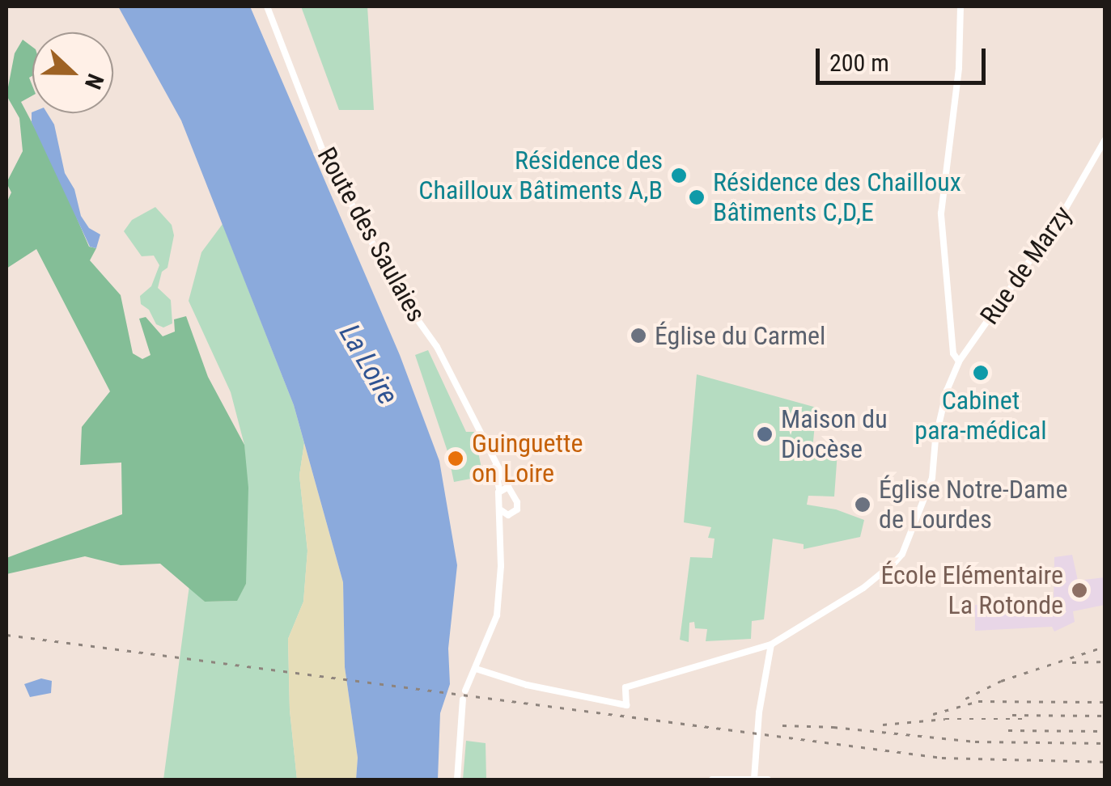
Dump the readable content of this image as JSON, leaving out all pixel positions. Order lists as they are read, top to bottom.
{
  "streets": {
    "street": ["Route des Saulaies", "Rue de Marzy"]
  },
  "crossings": [
    ["Route des Saulaies", "Rue de Marzy"]
  ],
  "water": ["La Loire"],
  "places": [
    "Résidence des Chailloux Bâtiments A,B",
    "Résidence des Chailloux Bâtiments C,D,E",
    "Église du Carmel",
    "Cabinet para-médical",
    "Maison du Diocèse",
    "Guinguette on Loire",
    "Église Notre-Dame de Lourdes",
    "École Elémentaire La Rotonde"
  ],
  "scale_bar": "200 m",
  "north": "right"
}
